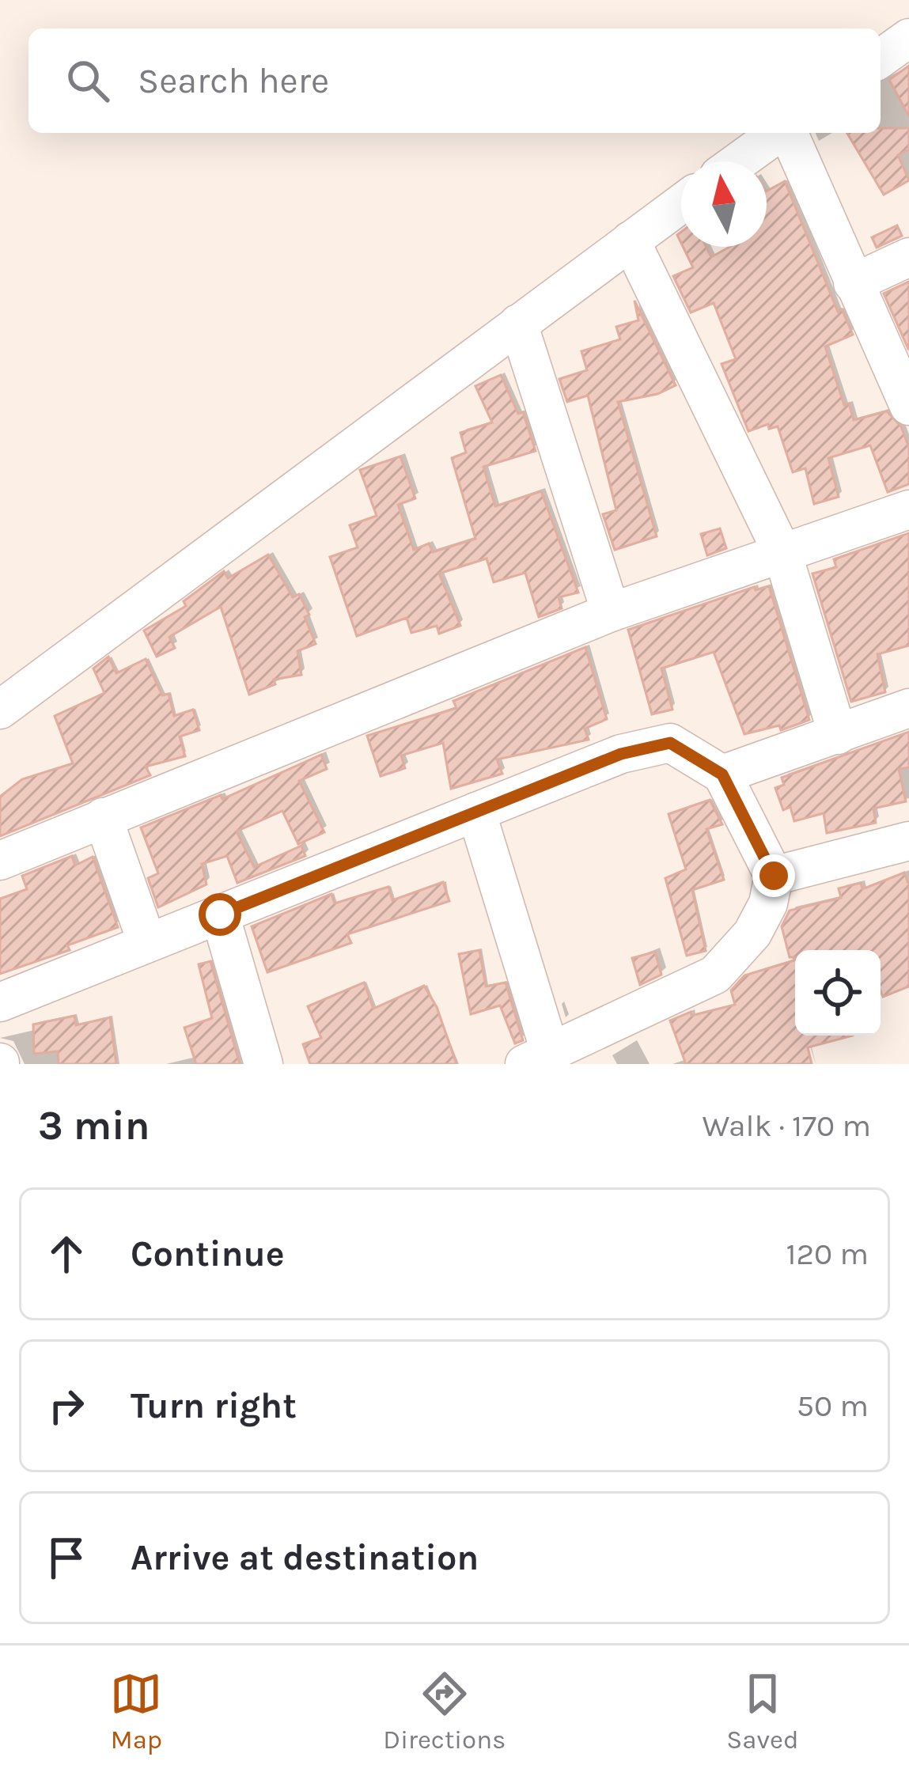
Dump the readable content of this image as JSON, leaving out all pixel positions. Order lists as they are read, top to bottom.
{
  "north": "top",
  "page": {
    "search": "Search here",
    "heading": ["3 min", "Walk · 170 m"],
    "list": [
      ["Continue", "120 m"],
      ["Turn right", "50 m"],
      "Arrive at destination"
    ],
    "nav": ["Map", "Directions", "Saved"]
  }
}
